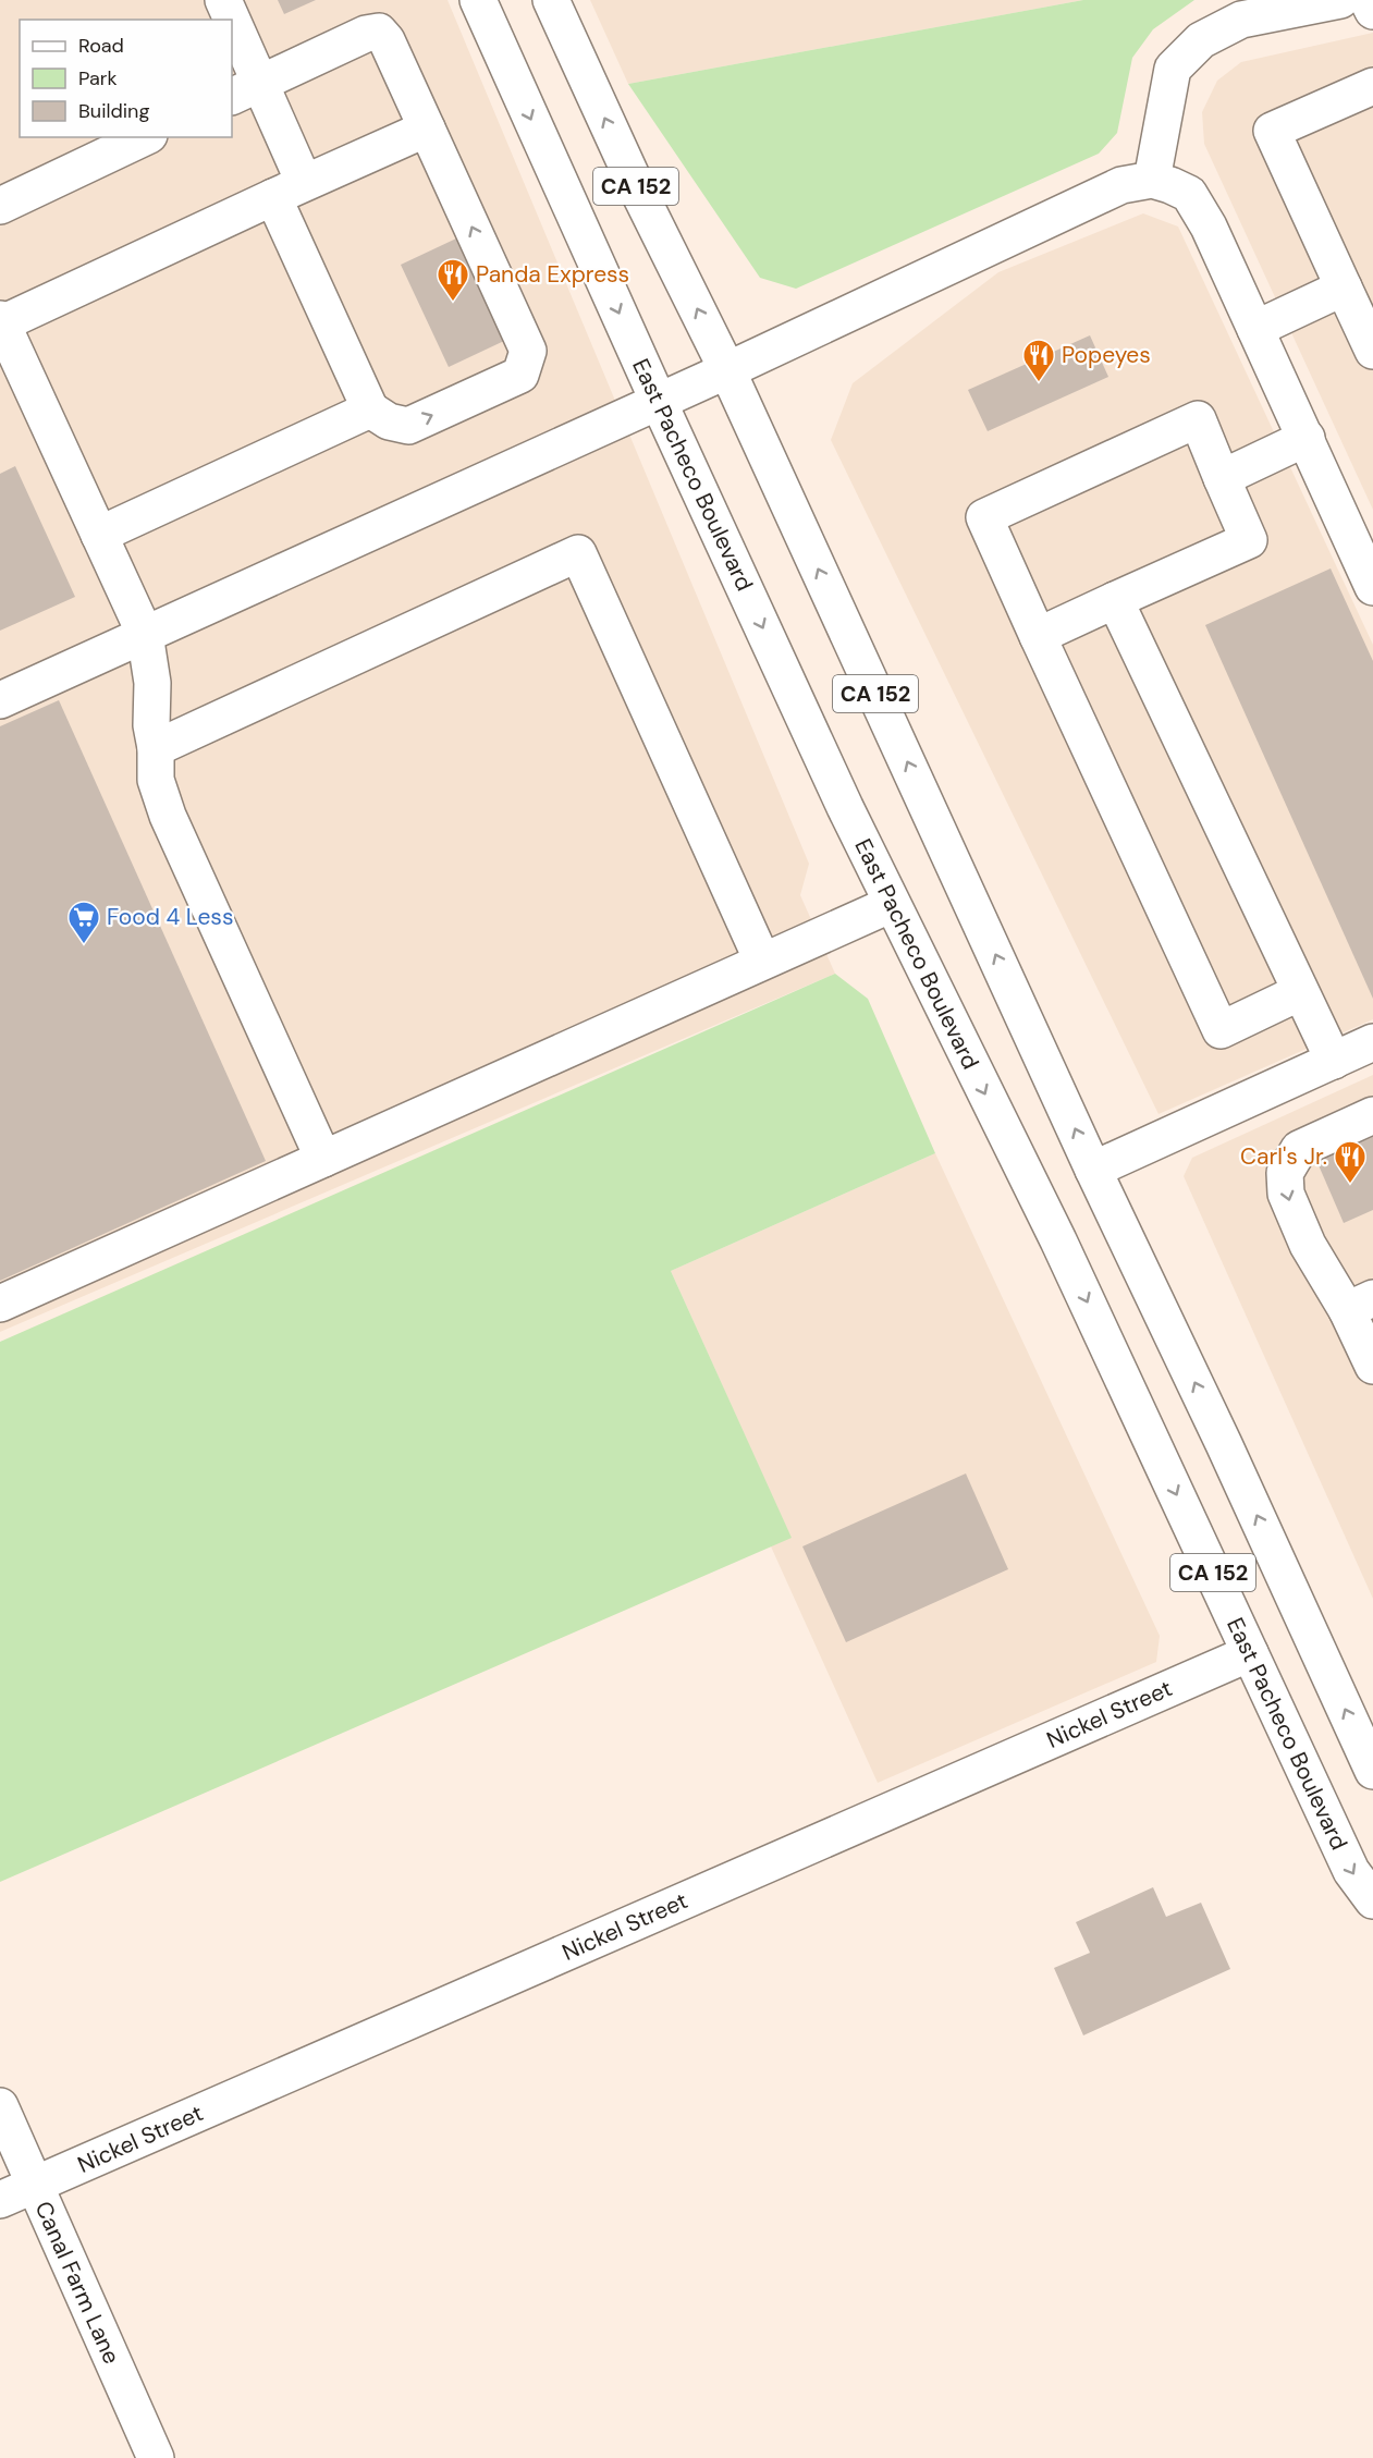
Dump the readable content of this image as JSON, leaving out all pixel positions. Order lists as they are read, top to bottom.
{
  "streets": {
    "main road": [
      "CA 152",
      "East Pacheco Boulevard",
      "Nickel Street",
      "Canal Farm Lane"
    ]
  },
  "crossings": [
    ["East Pacheco Boulevard", "Nickel Street"],
    ["Nickel Street", "Canal Farm Lane"]
  ],
  "places": {
    "restaurant": ["Panda Express", "Popeyes", "Carl's Jr."],
    "supermarket": ["Food 4 Less"]
  },
  "legend": ["Road", "Park", "Building"]
}
